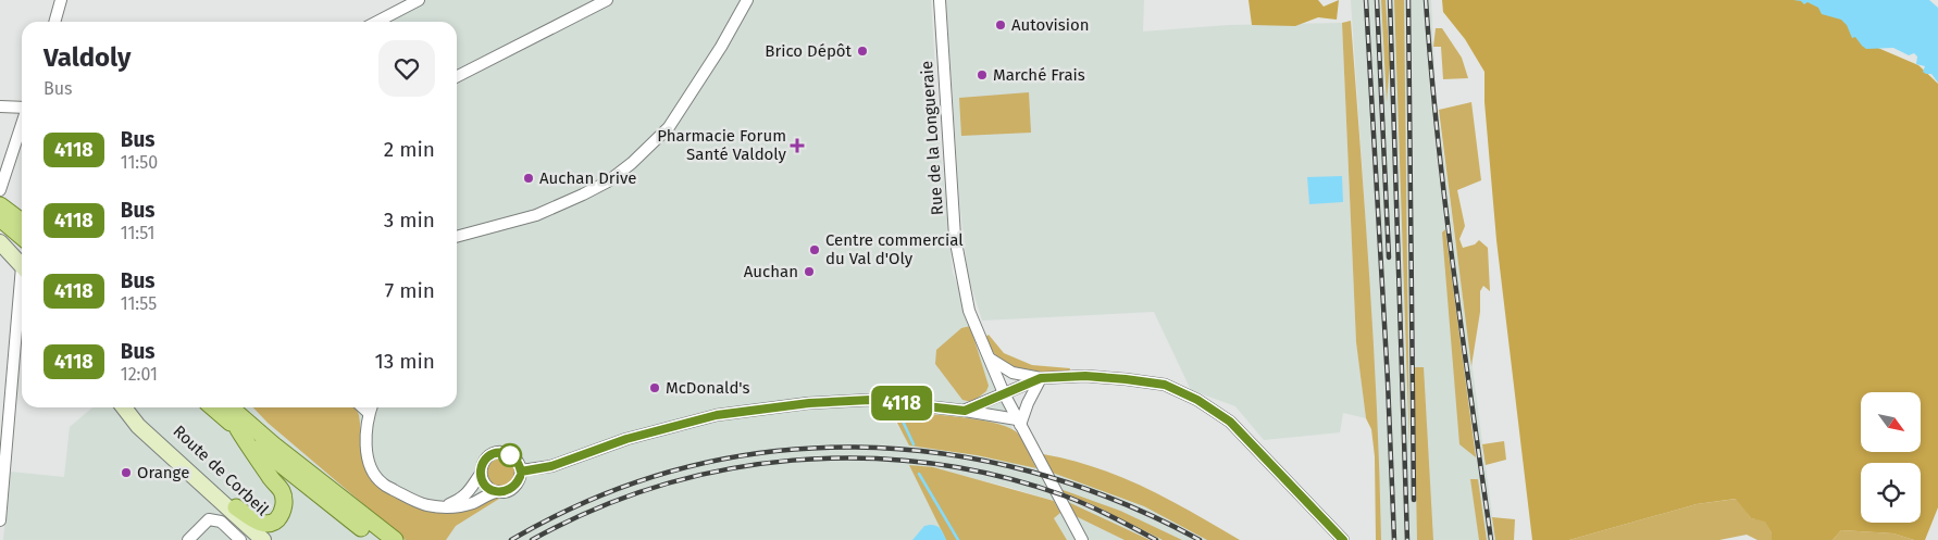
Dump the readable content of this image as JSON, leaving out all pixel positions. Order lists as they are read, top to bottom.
{
  "streets": {
    "main road": ["Route de Corbeil"],
    "street": ["Rue de la Longueraie"]
  },
  "places": {
    "other": [
      "Autovision",
      "Brico Dépôt",
      "Marché Frais",
      "Auchan Drive",
      "Centre commercial du Val d'Oly",
      "Auchan",
      "McDonald's",
      "Orange"
    ],
    "health": ["Pharmacie Forum Santé Valdoly"]
  },
  "lines": ["bus line 4118"],
  "north": "bottom right",
  "page": {
    "on_map": "4118",
    "heading": ["Valdoly", "Bus"],
    "list": [
      {
        "mark": "4118",
        "name": "Bus",
        "note": "11:50",
        "value": "2 min"
      },
      {
        "mark": "4118",
        "name": "Bus",
        "note": "11:51",
        "value": "3 min"
      },
      {
        "mark": "4118",
        "name": "Bus",
        "note": "11:55",
        "value": "7 min"
      },
      {
        "mark": "4118",
        "name": "Bus",
        "note": "12:01",
        "value": "13 min"
      }
    ]
  }
}
